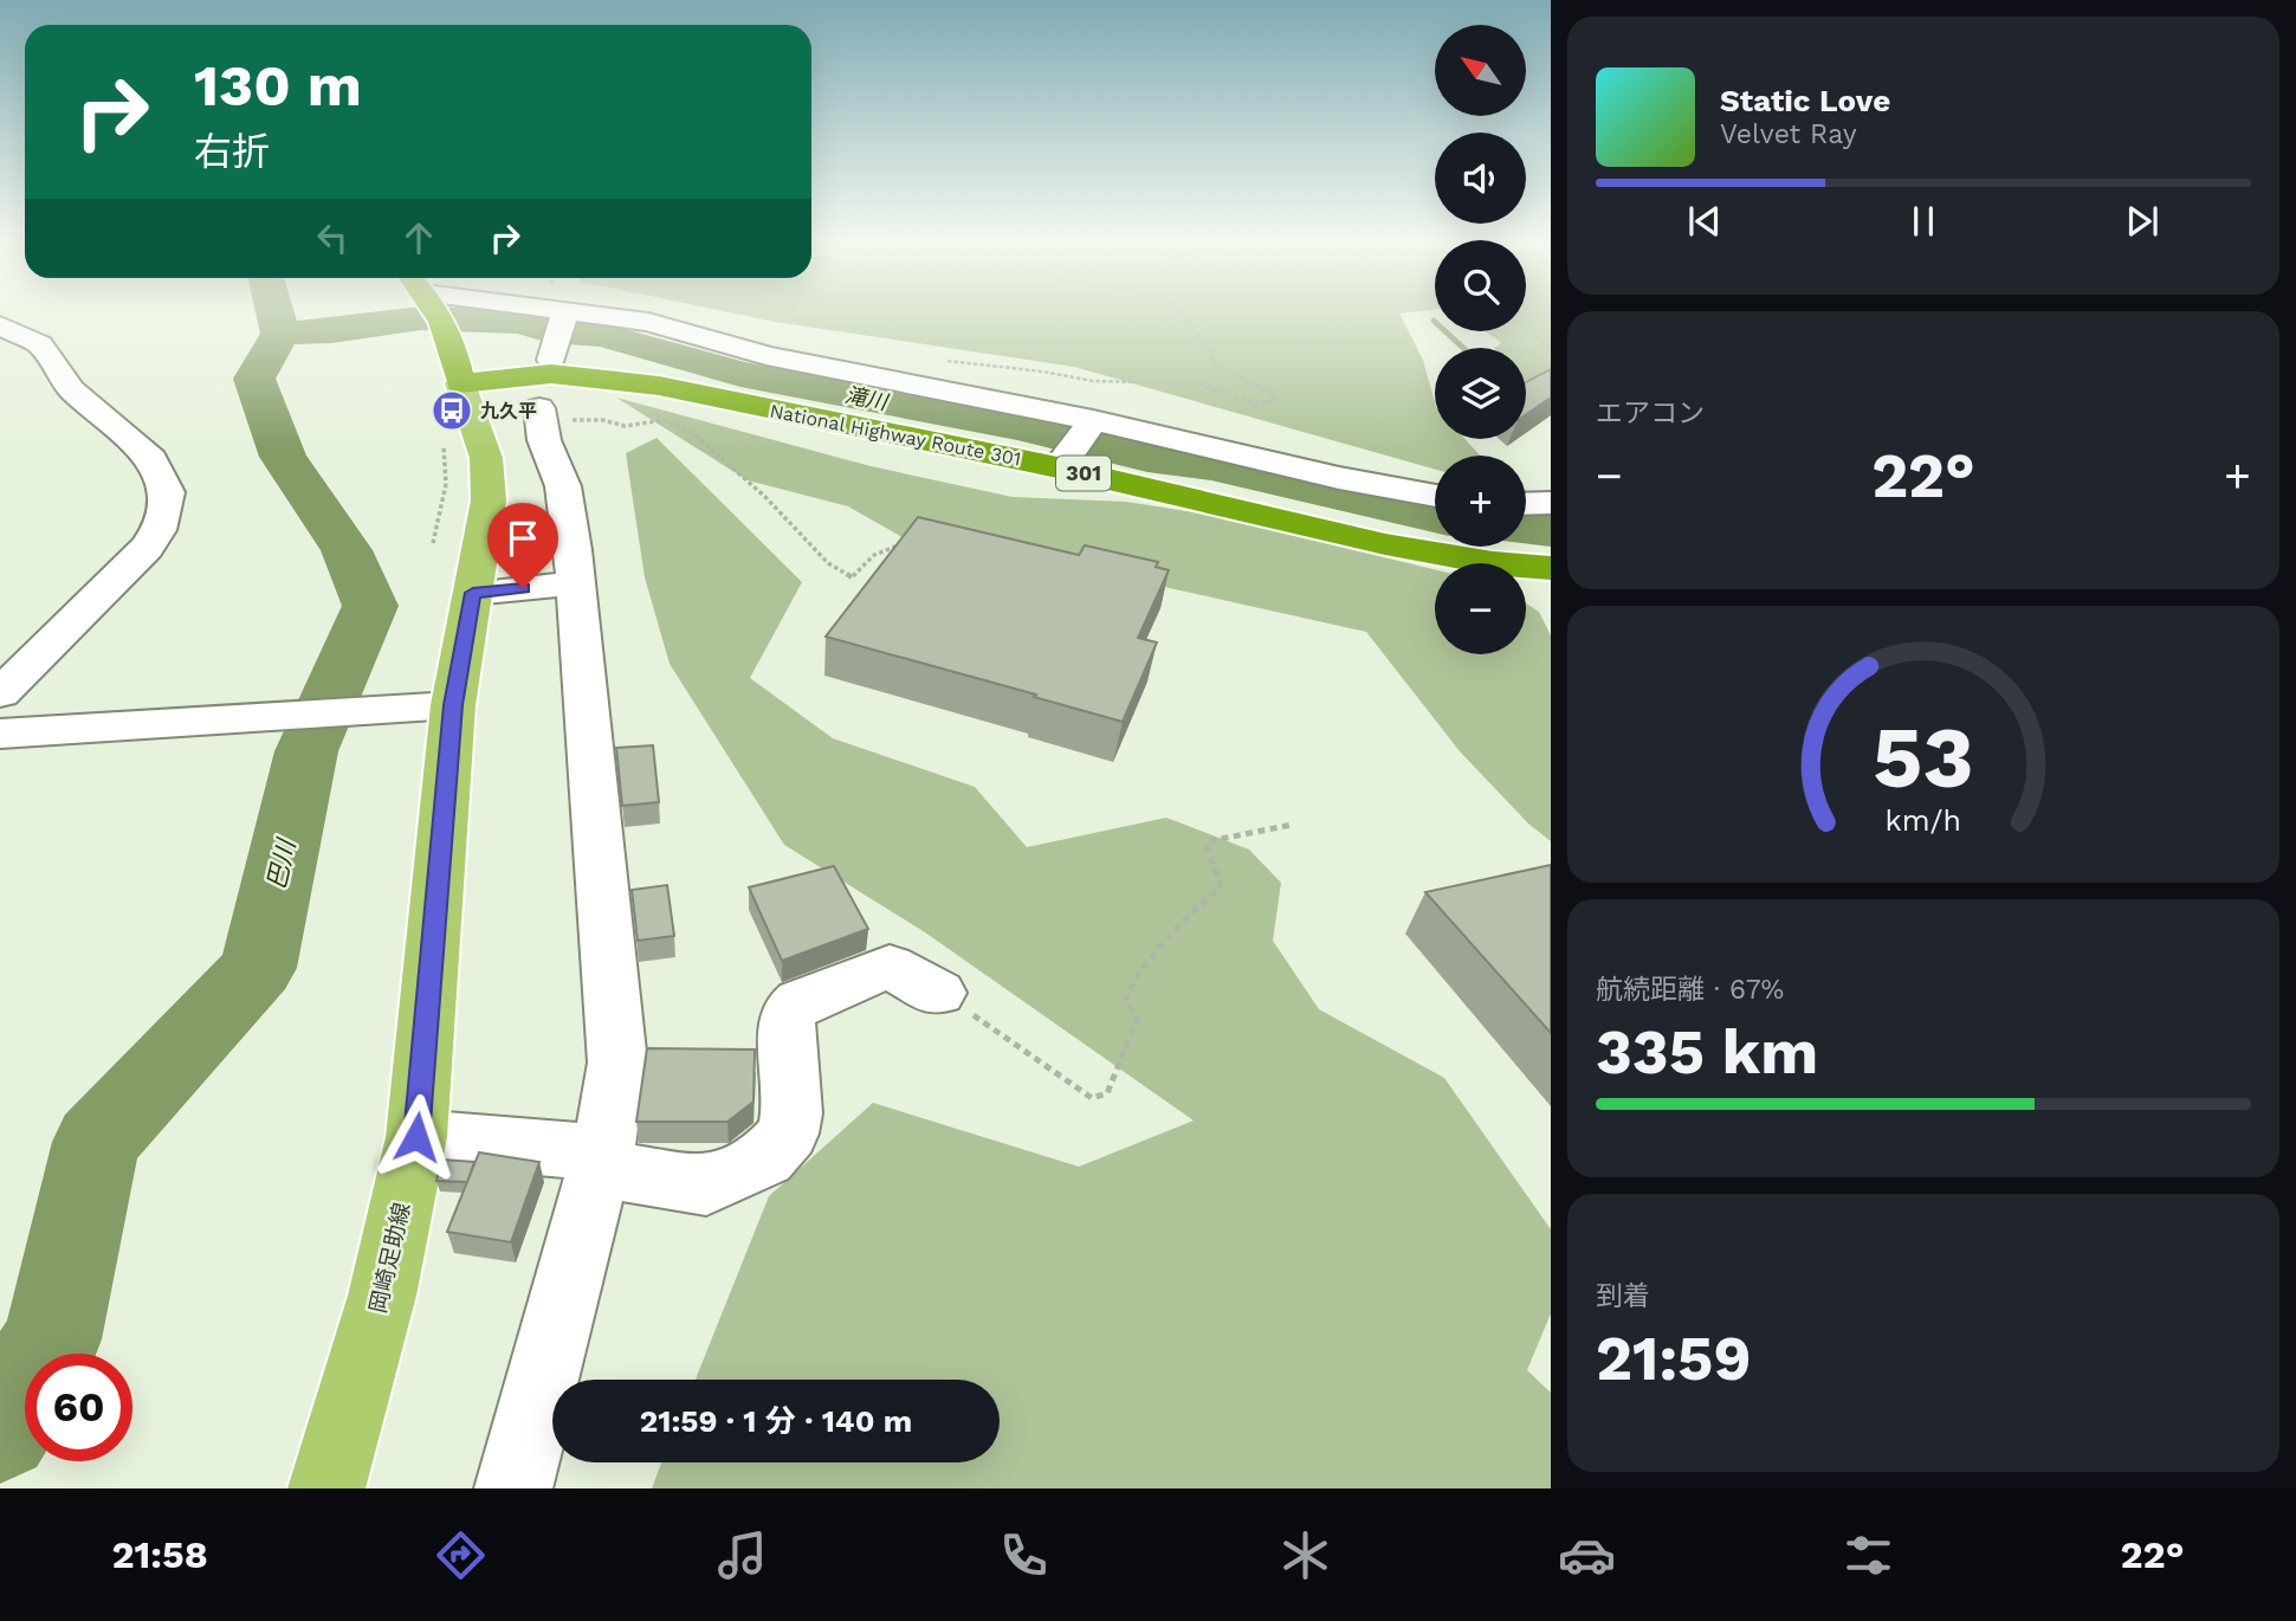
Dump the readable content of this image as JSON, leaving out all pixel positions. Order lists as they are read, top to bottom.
{
  "streets": {
    "highway": ["National Highway Route 301", "301"],
    "main road": ["岡崎足助線"]
  },
  "crossings": [
    ["National Highway Route 301", "岡崎足助線"]
  ],
  "water": ["滝川", "巴川"],
  "places": {
    "bus stop": ["九久平"]
  },
  "north": "top left",
  "page": {
    "map_buttons": ["+", "−"],
    "turn": ["130 m", "右折"],
    "song": ["Static Love", "Velvet Ray"],
    "tile": [
      "エアコン",
      ["航続距離 · 67%", "335 km"],
      ["到着", "21:59"]
    ],
    "heat": ["−", "22°", "+"],
    "limit": "60",
    "trip": "21:59 · 1 分 · 140 m",
    "tabs": ["21:58", "22°"],
    "gauge": ["53", "km/h"]
  }
}
